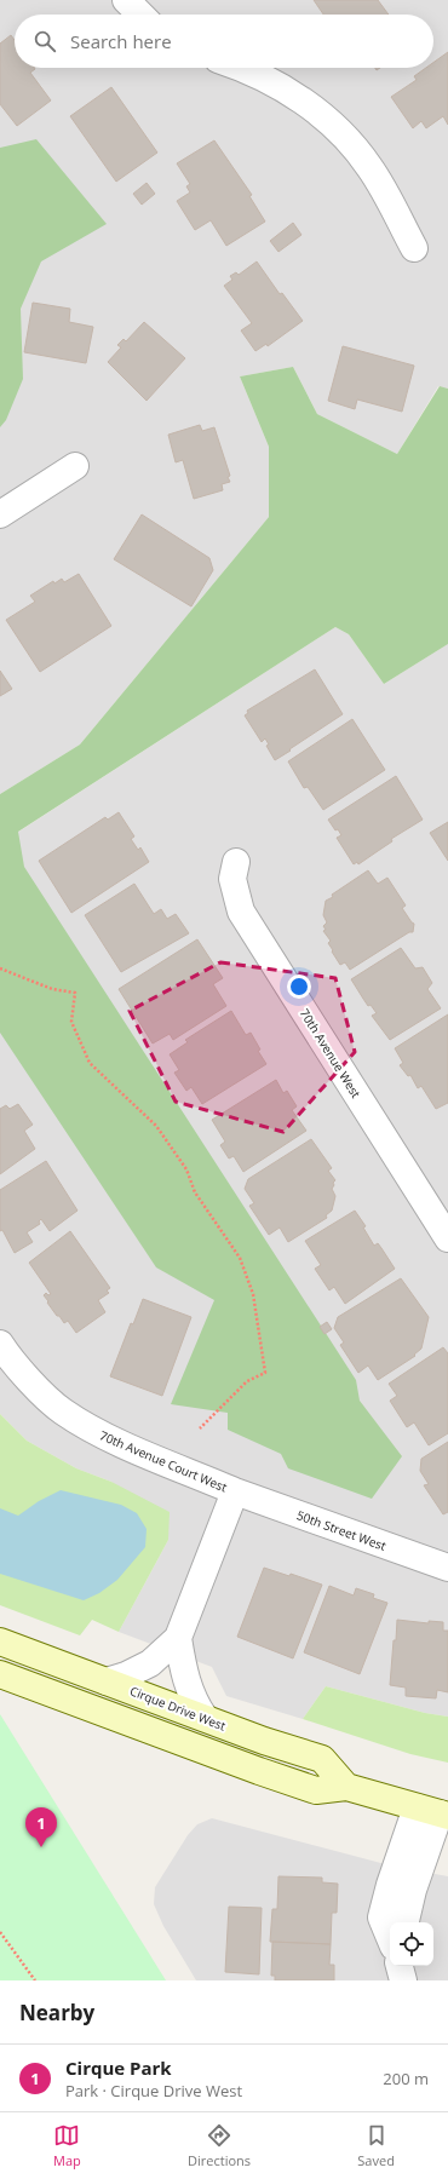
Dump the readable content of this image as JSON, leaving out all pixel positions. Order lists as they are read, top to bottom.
{
  "streets": {
    "main road": ["Cirque Drive West"],
    "street": ["70th Avenue West", "70th Avenue Court West", "50th Street West"]
  },
  "crossings": [
    ["70th Avenue Court West", "50th Street West"],
    ["70th Avenue Court West", "Cirque Drive West"]
  ],
  "page": {
    "search": "Search here",
    "pins": "1",
    "heading": "Nearby",
    "list": [
      {
        "mark": "1",
        "name": "Cirque Park",
        "note": "Park · Cirque Drive West",
        "value": "200 m"
      }
    ],
    "nav": ["Map", "Directions", "Saved"]
  }
}
